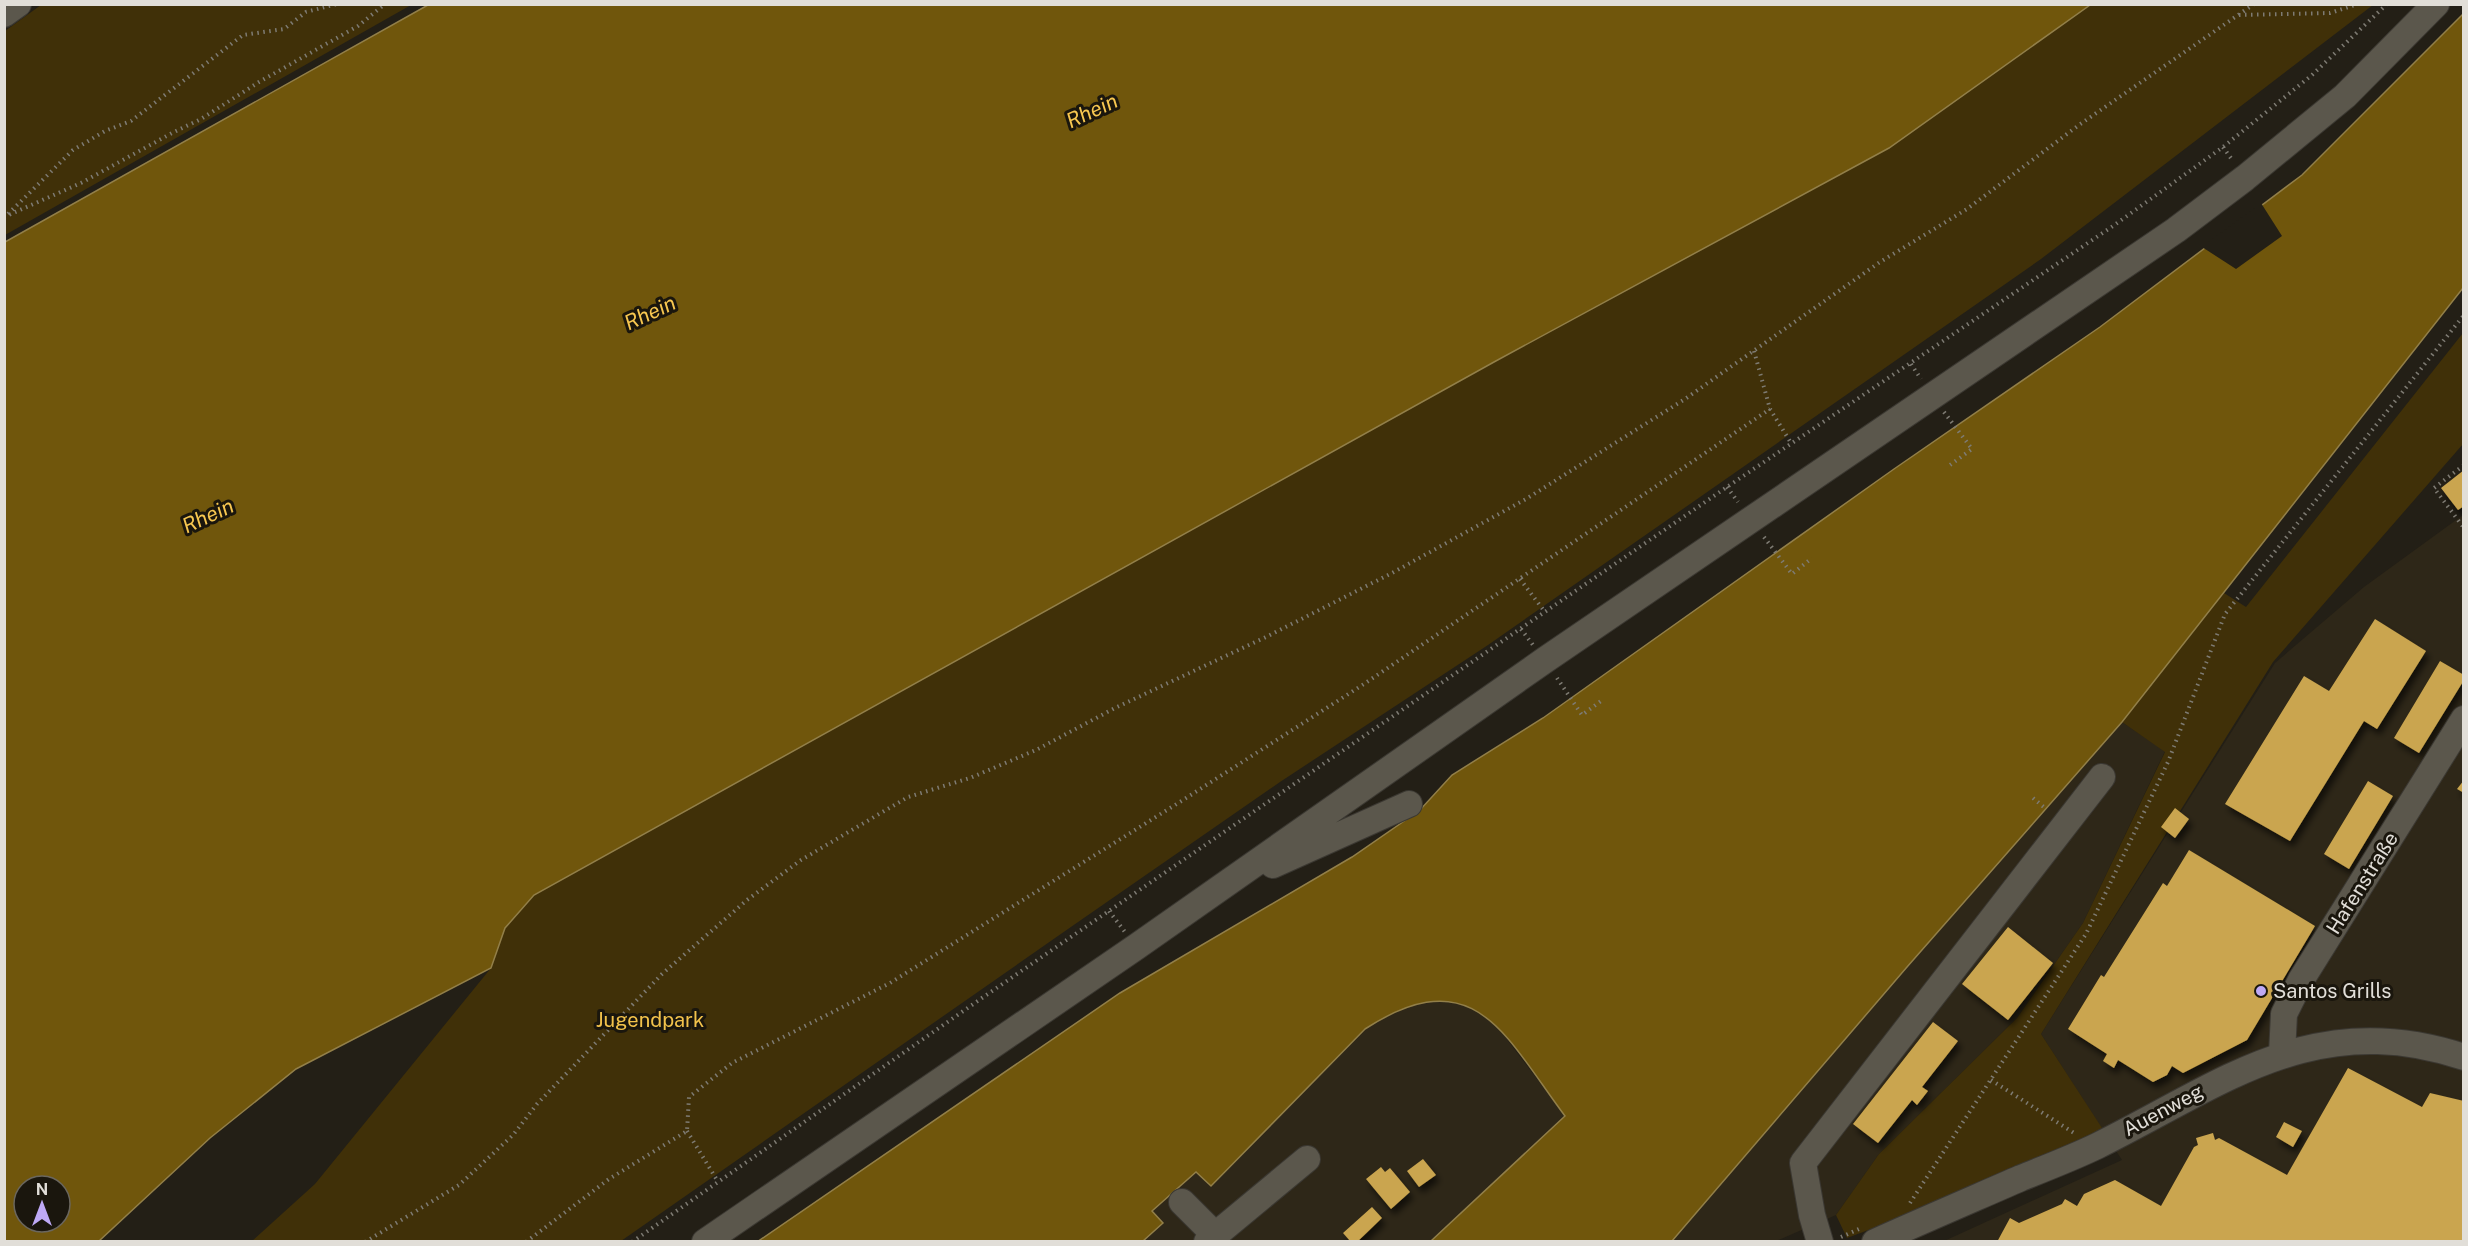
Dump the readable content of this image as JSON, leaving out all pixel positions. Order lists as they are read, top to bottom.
{
  "streets": {
    "street": ["Hafenstraße", "Auenweg"]
  },
  "crossings": [
    ["Hafenstraße", "Auenweg"]
  ],
  "water": ["Rhein"],
  "parks": ["Jugendpark"],
  "places": ["Santos Grills"],
  "north": "top"
}
